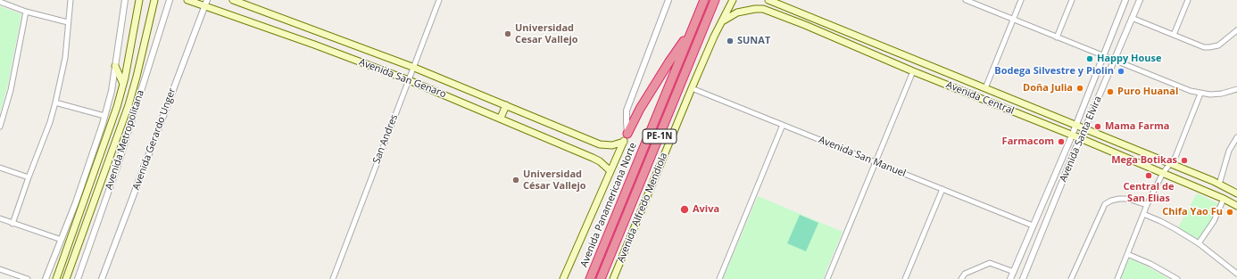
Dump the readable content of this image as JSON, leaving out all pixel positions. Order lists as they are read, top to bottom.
{
  "streets": {
    "highway": ["PE-1N", "Avenida Panamericana Norte"],
    "main road": [
      "Avenida San Genaro",
      "Avenida Central",
      "Avenida Metropolitana",
      "Avenida Alfredo Mendiola"
    ],
    "street": [
      "Avenida Gerardo Unger",
      "San Andres",
      "Avenida Santa Elvira",
      "Avenida San Manuel"
    ]
  },
  "crossings": [
    ["Avenida San Genaro", "Avenida Gerardo Unger"],
    ["Avenida San Genaro", "San Andres"],
    ["Avenida Central", "Avenida Santa Elvira"],
    ["Avenida Central", "Avenida Alfredo Mendiola"],
    ["Avenida Santa Elvira", "Avenida San Manuel"],
    ["Avenida San Manuel", "Avenida Alfredo Mendiola"]
  ],
  "places": [
    "Universidad Cesar Vallejo",
    "SUNAT",
    "Happy House",
    "Bodega Silvestre y Piolin",
    "Doña Julia",
    "Puro Huanal",
    "Mama Farma",
    "Farmacom",
    "Mega Botikas",
    "Central de San Elias",
    "Universidad César Vallejo",
    "Aviva",
    "Chifa Yao Fu"
  ]
}
